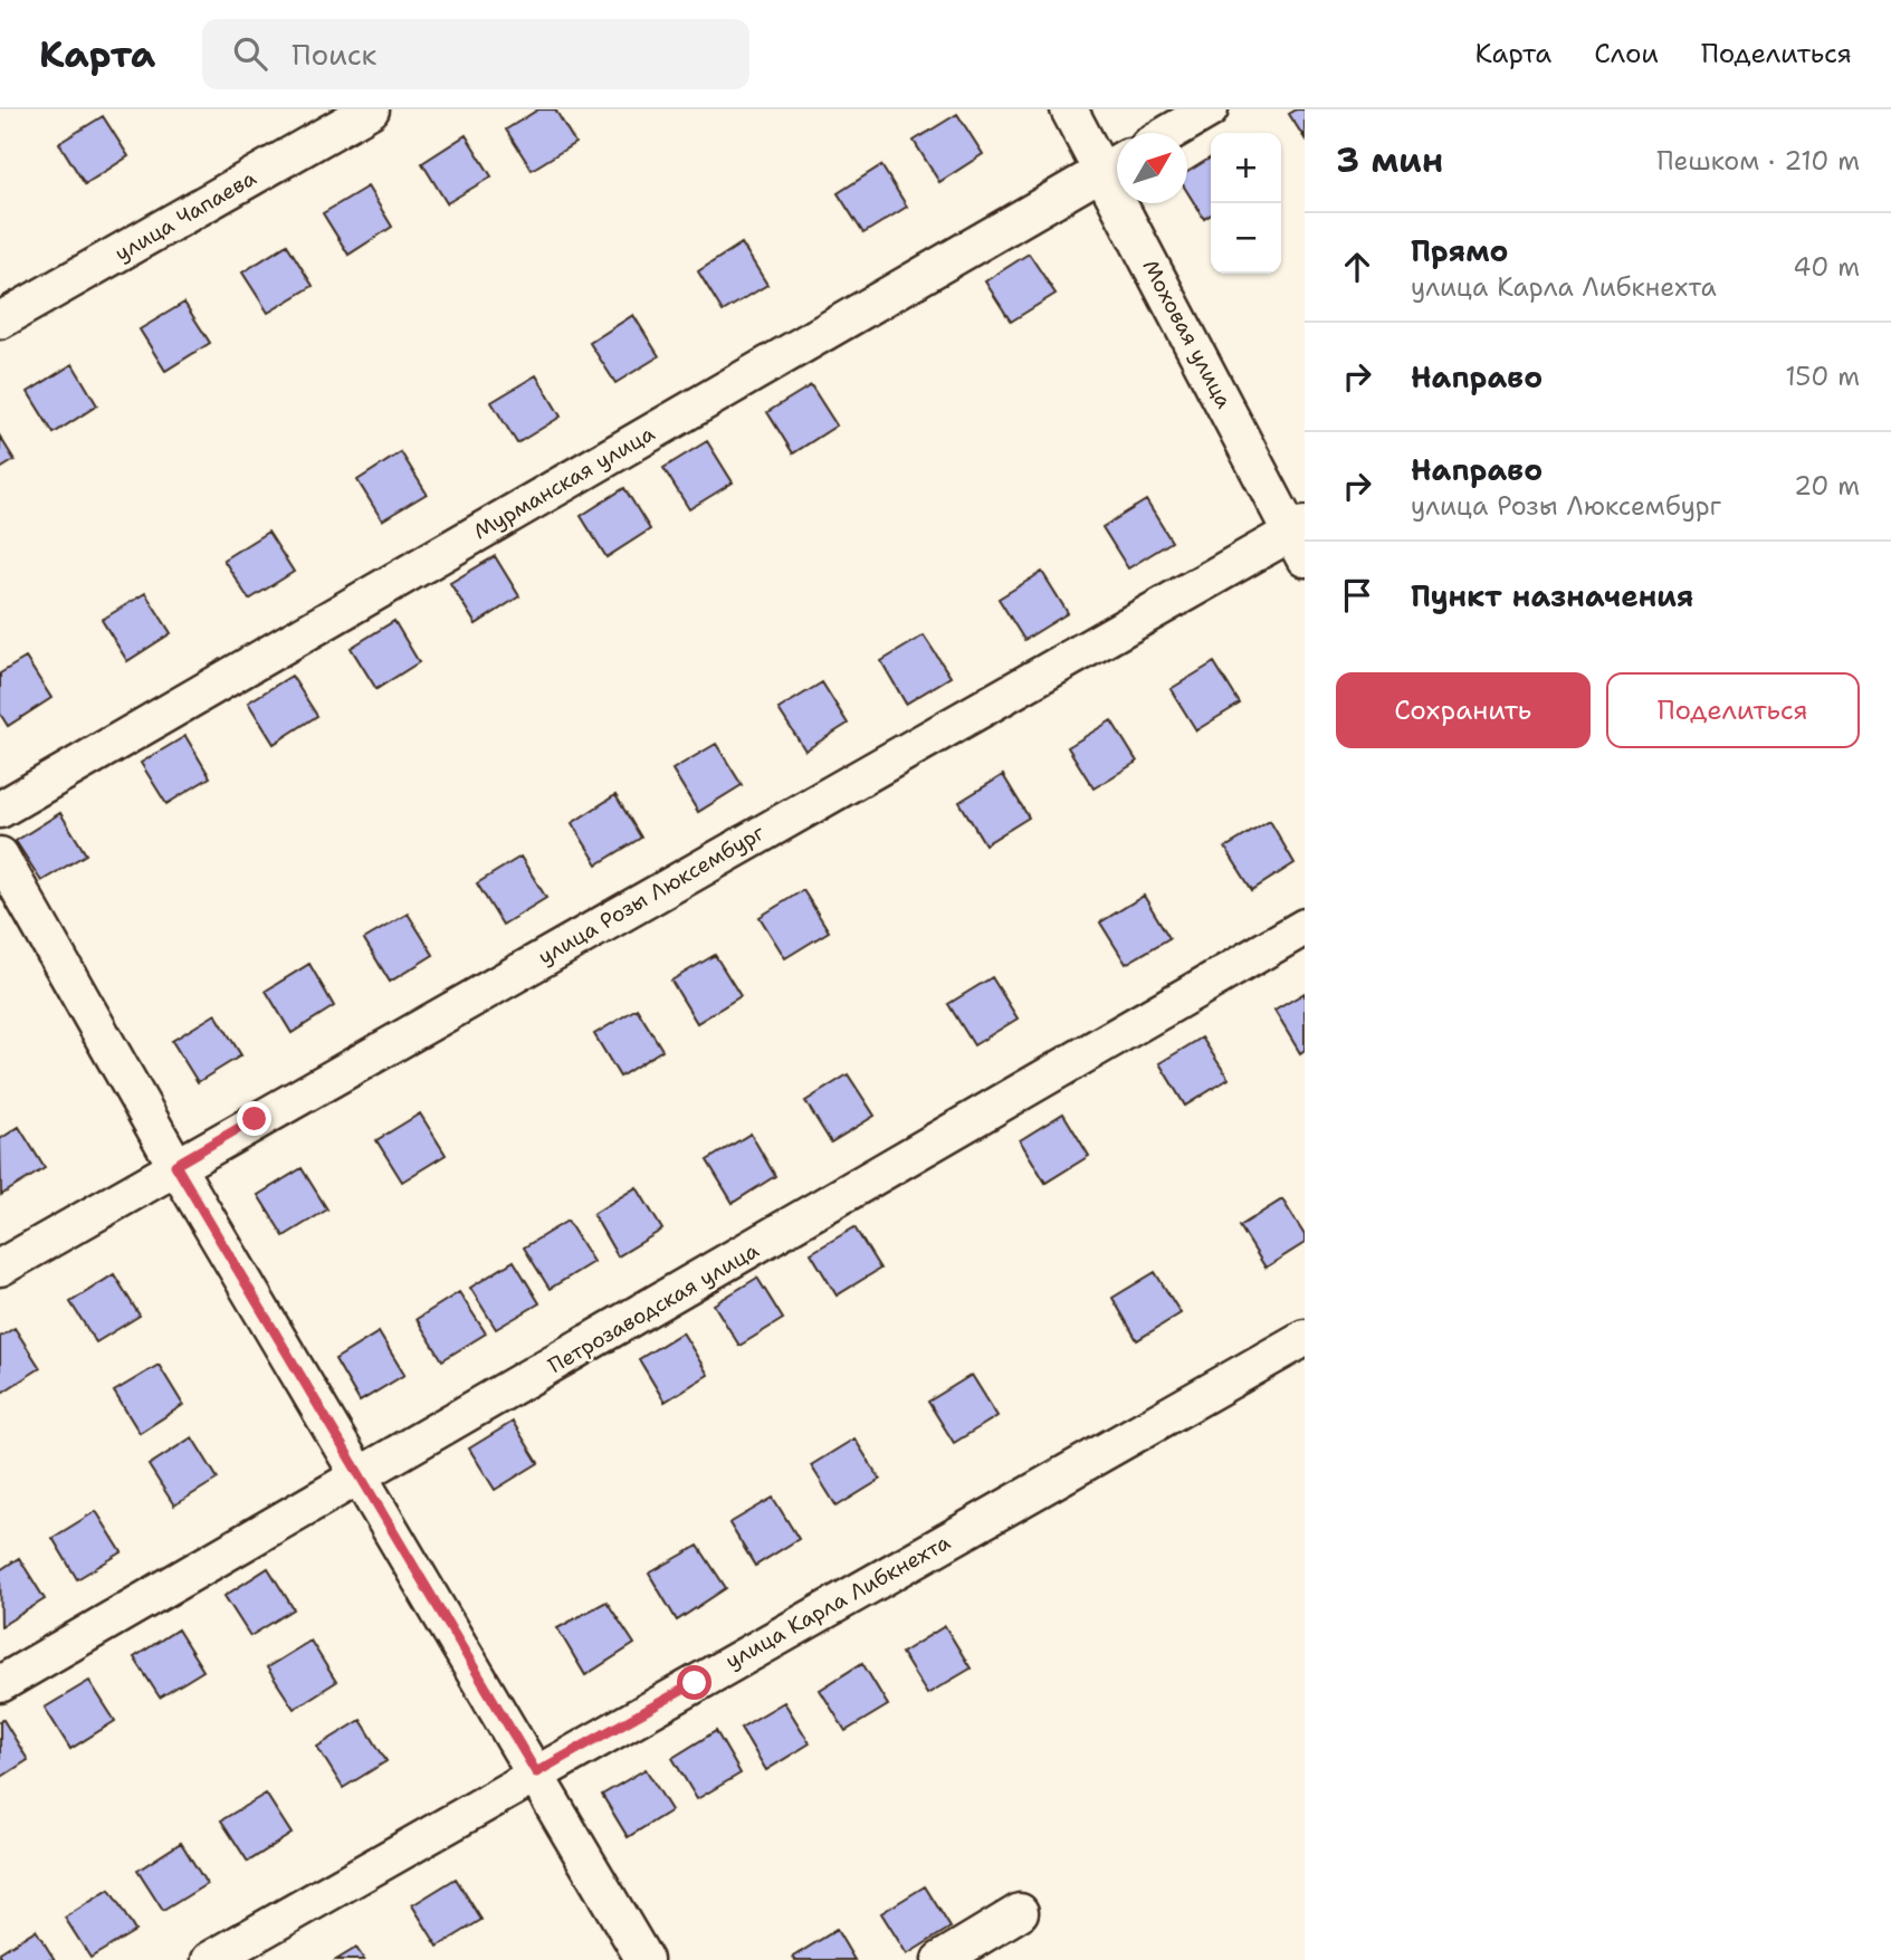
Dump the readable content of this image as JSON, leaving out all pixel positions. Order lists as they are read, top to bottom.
{
  "streets": {
    "street": [
      "улица Чапаева",
      "Моховая улица",
      "Мурманская улица",
      "улица Розы Люксембург",
      "Петрозаводская улица",
      "улица Карла Либкнехта"
    ]
  },
  "crossings": [
    ["Моховая улица", "Мурманская улица"],
    ["Моховая улица", "улица Розы Люксембург"]
  ],
  "north": "top right",
  "page": {
    "header": "Карта",
    "search": "Поиск",
    "nav": ["Карта", "Слои", "Поделиться"],
    "heading": ["3 мин", "Пешком · 210 m"],
    "map_buttons": ["+", "−"],
    "list": [
      ["Прямо", "улица Карла Либкнехта", "40 m"],
      ["Направо", "150 m"],
      ["Направо", "улица Розы Люксембург", "20 m"],
      "Пункт назначения"
    ],
    "buttons": ["Сохранить", "Поделиться"]
  }
}
